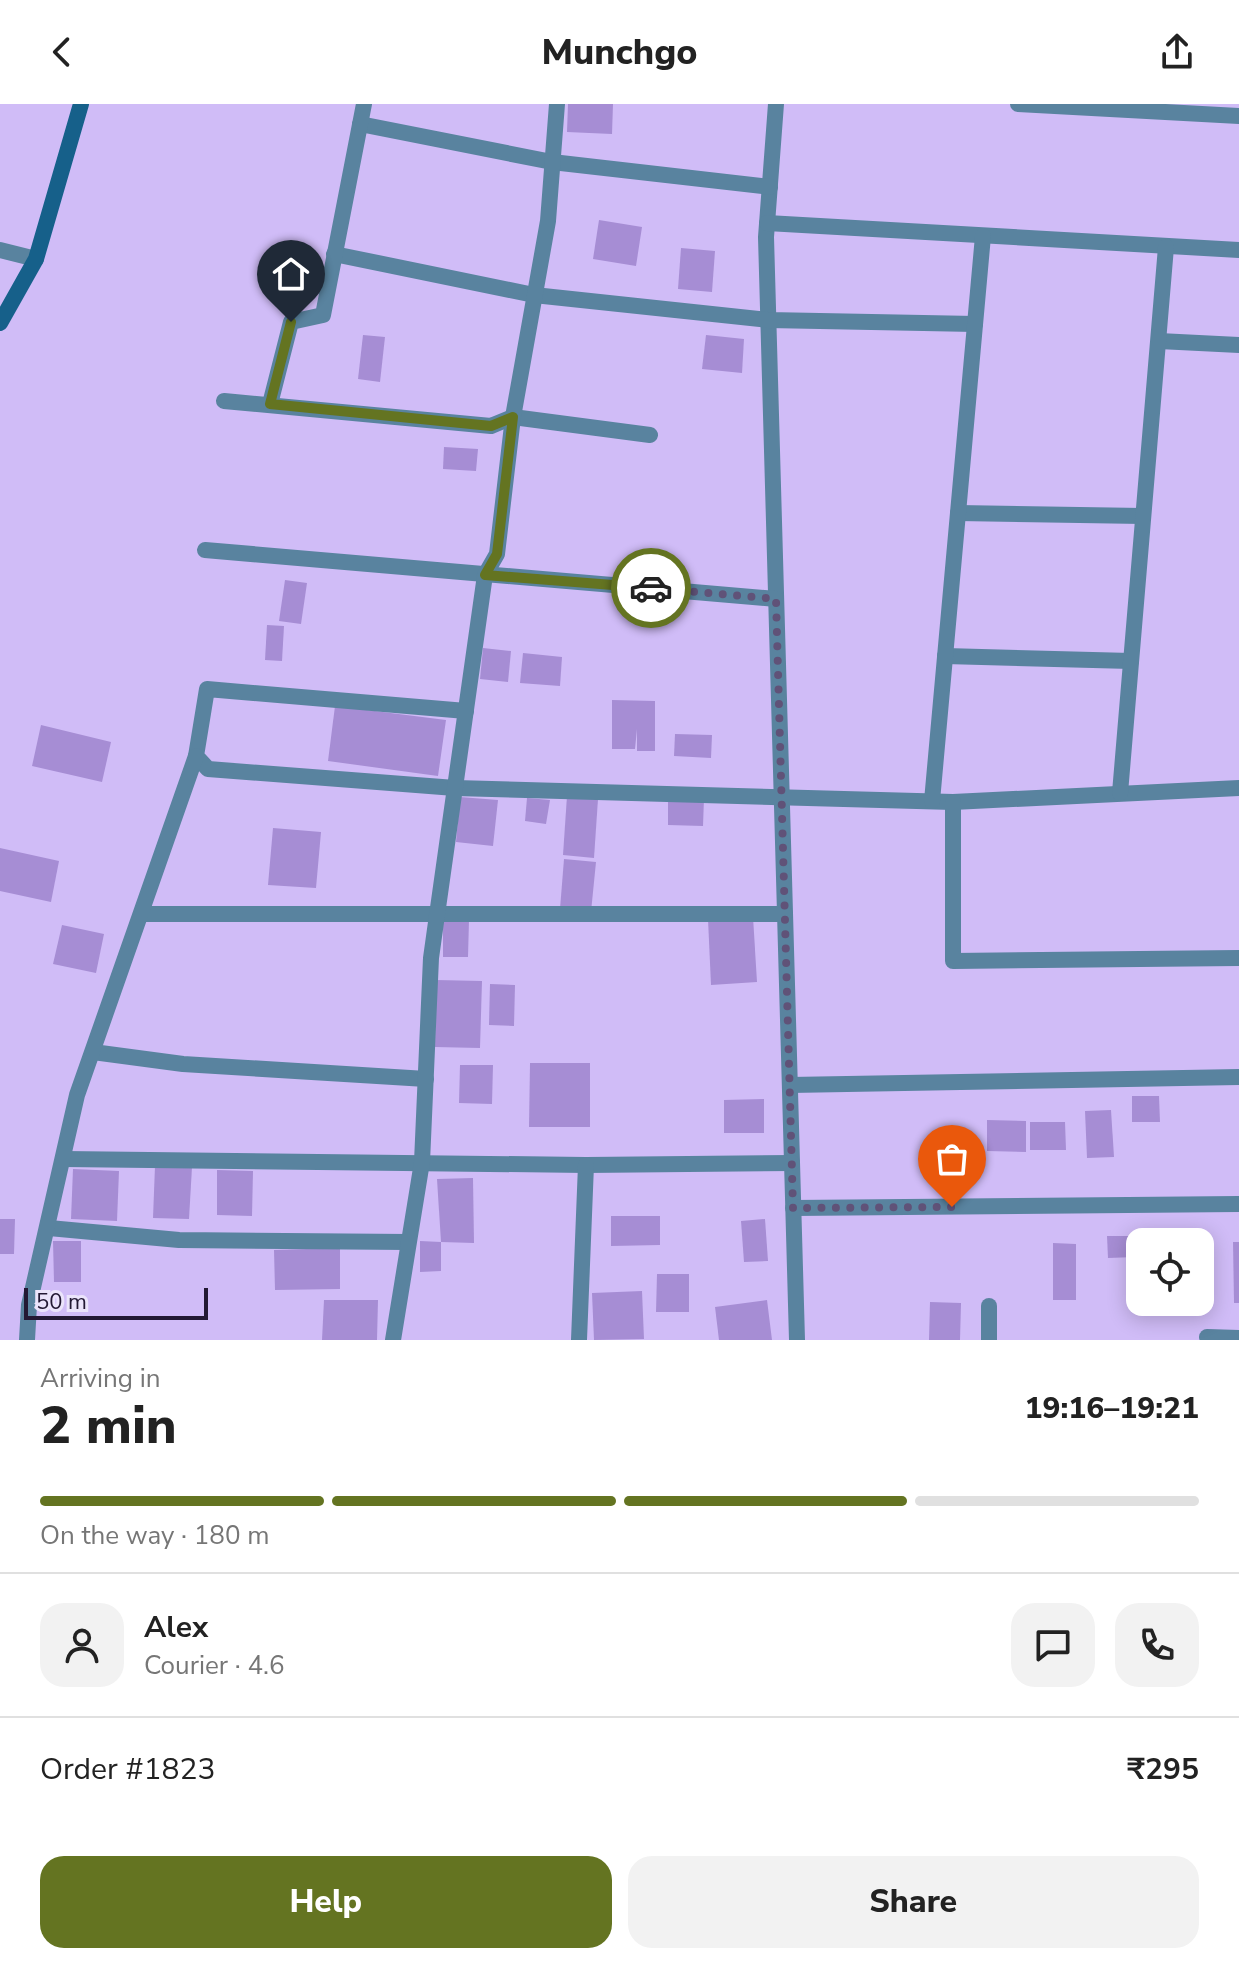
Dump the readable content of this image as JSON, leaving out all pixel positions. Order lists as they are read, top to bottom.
{
  "scale_bar": "50 m",
  "page": {
    "header": "Munchgo",
    "scale": "50 m",
    "heading": ["2 min", "Arriving in", "19:16–19:21"],
    "panel": [
      "Alex",
      "Courier · 4.6",
      "Order #1823",
      "₹295"
    ],
    "bar": "On the way · 180 m",
    "buttons": ["Help", "Share"]
  }
}
